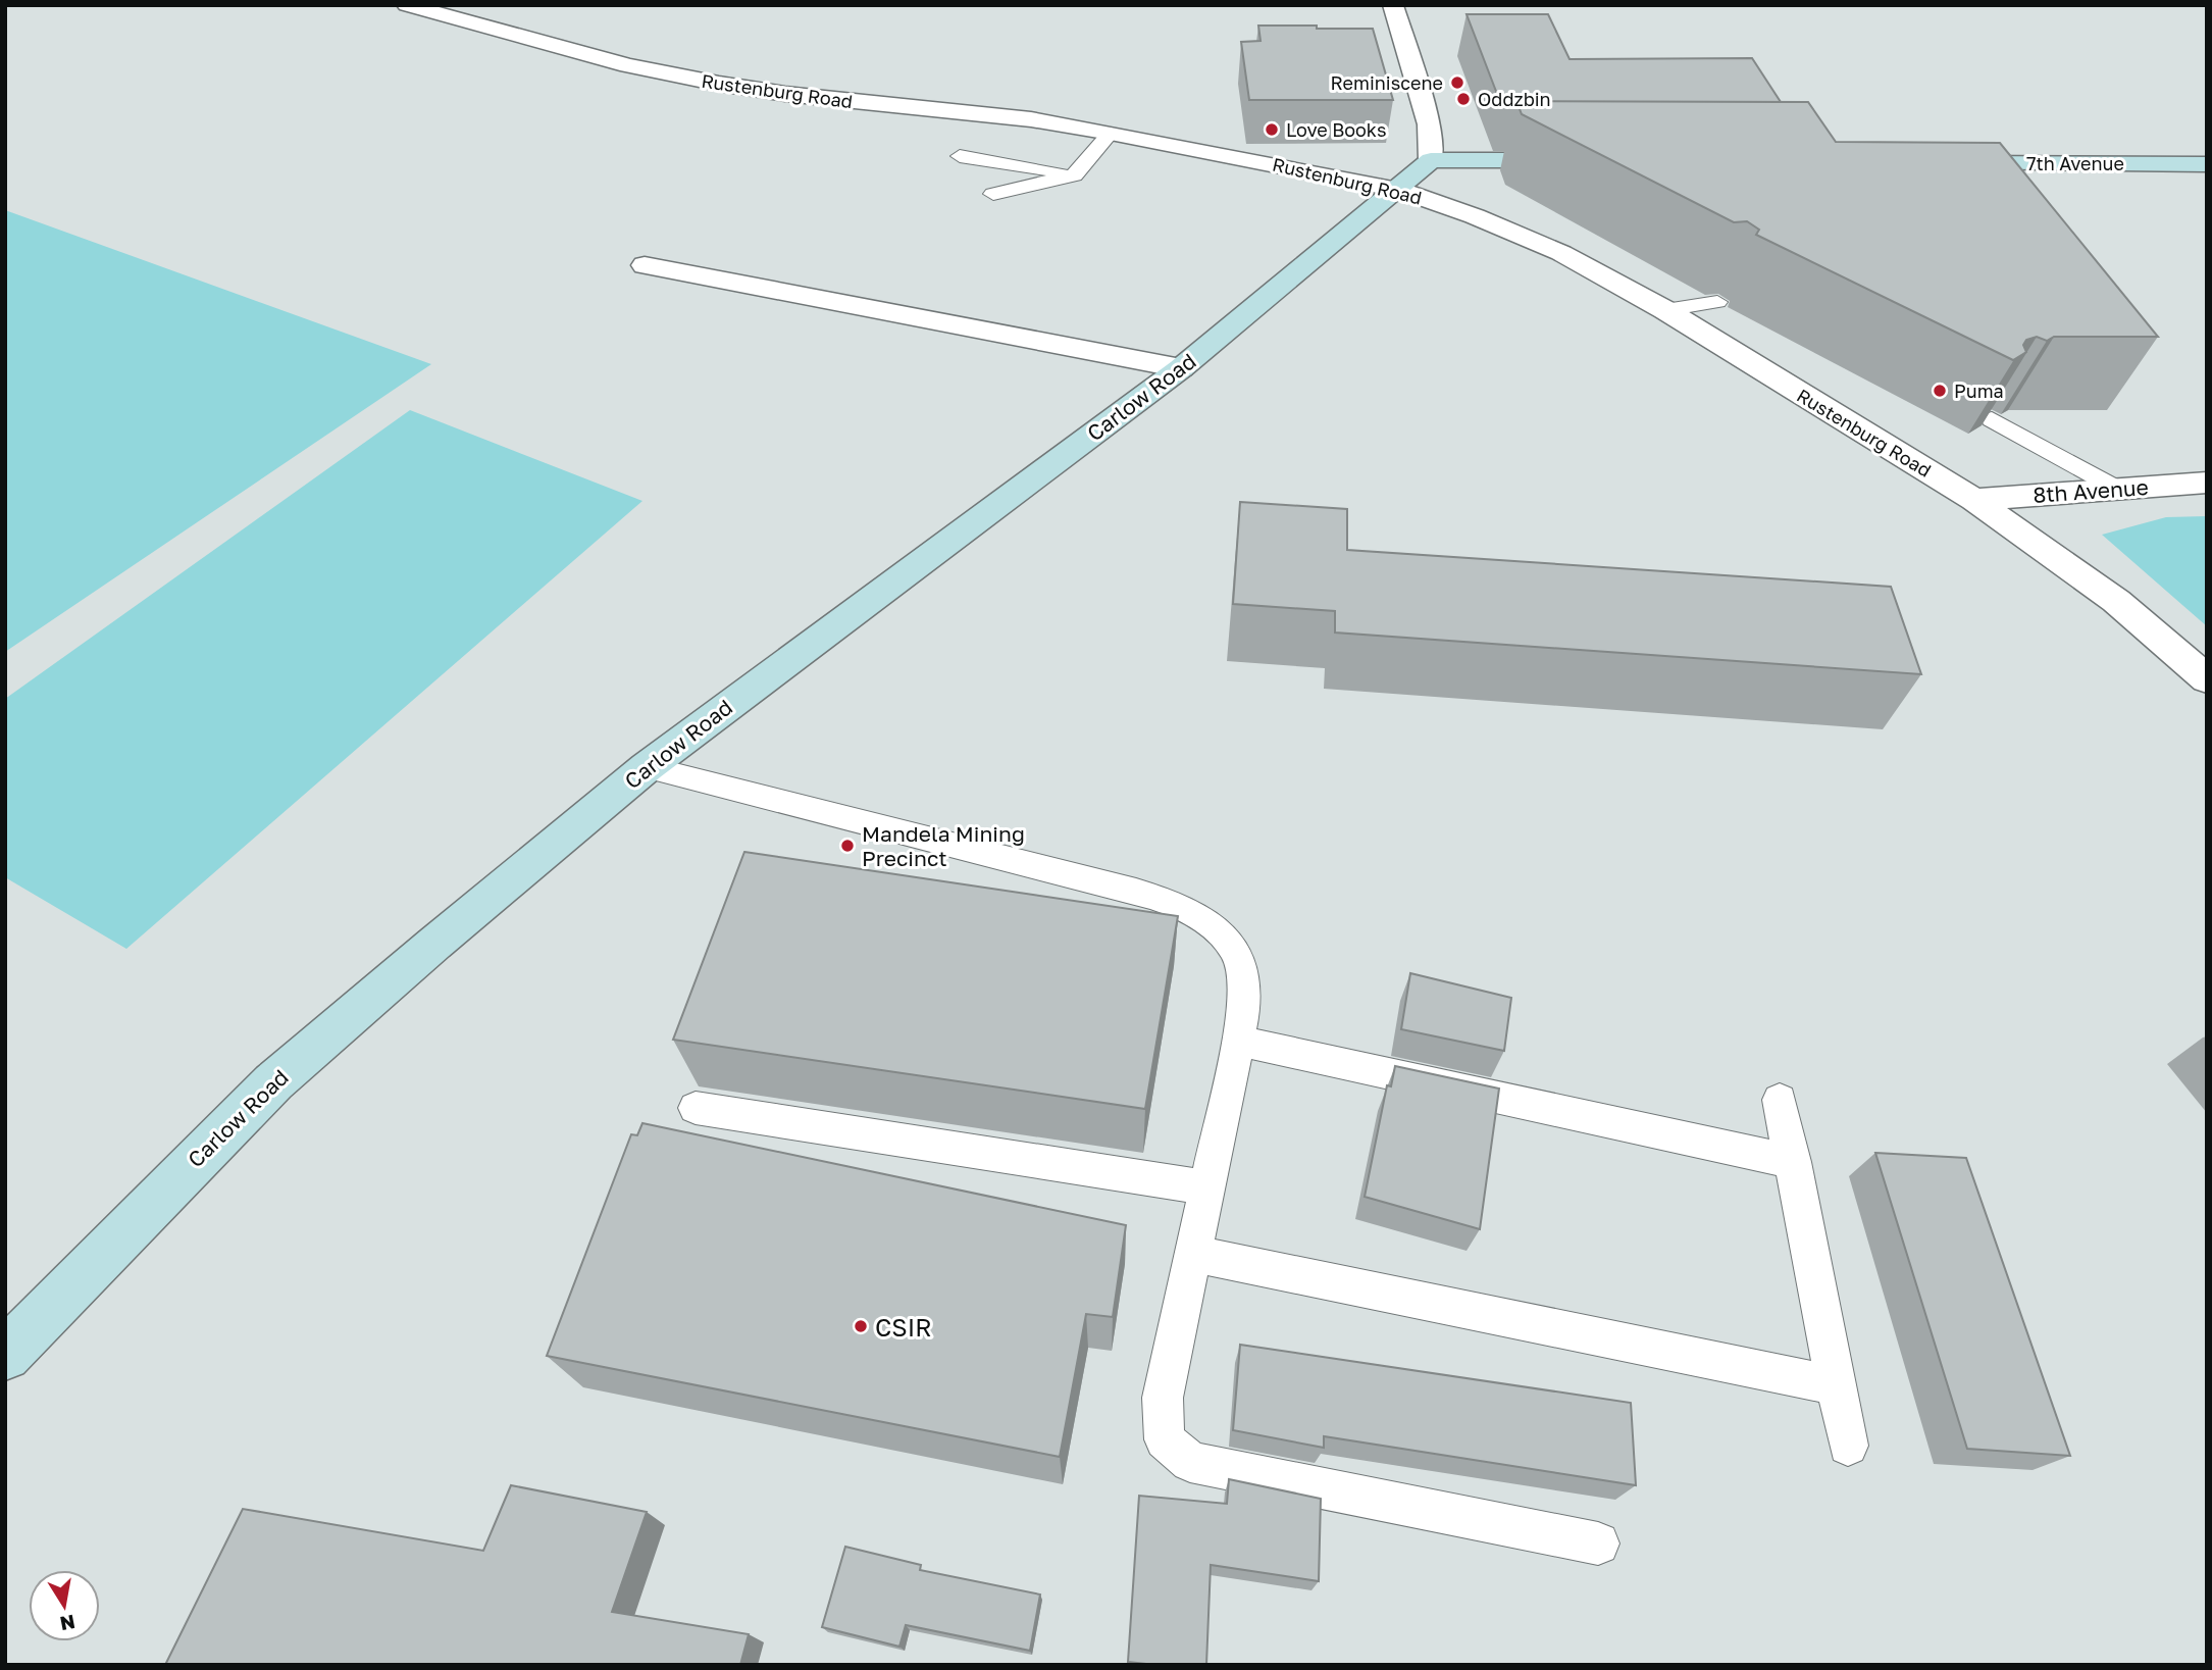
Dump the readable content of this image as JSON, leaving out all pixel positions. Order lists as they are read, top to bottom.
{
  "streets": {
    "street": [
      "Rustenburg Road",
      "7th Avenue",
      "Carlow Road",
      "8th Avenue"
    ]
  },
  "crossings": [
    ["Rustenburg Road", "Carlow Road"],
    ["Rustenburg Road", "8th Avenue"]
  ],
  "places": [
    "Reminiscene",
    "Oddzbin",
    "Love Books",
    "Puma",
    "Mandela Mining Precinct",
    "CSIR"
  ],
  "north": "bottom"
}
